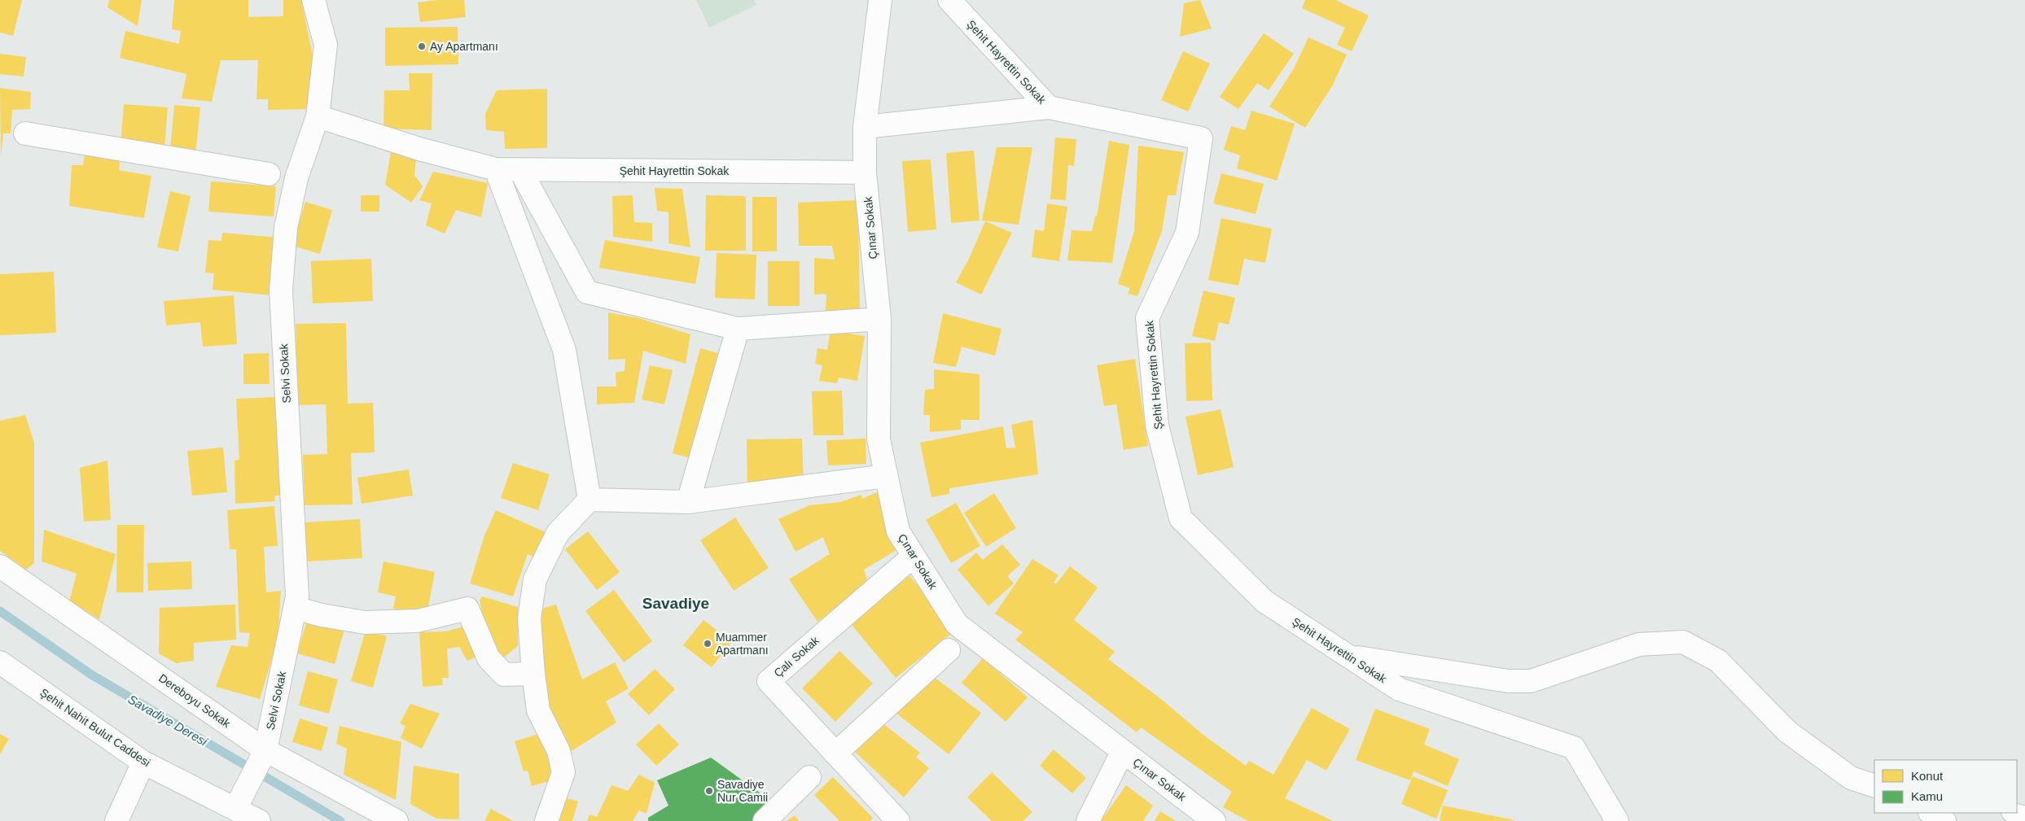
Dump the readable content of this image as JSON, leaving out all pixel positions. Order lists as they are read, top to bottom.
{
  "streets": {
    "street": [
      "Şehit Hayrettin Sokak",
      "Çınar Sokak",
      "Selvi Sokak",
      "Çalı Sokak",
      "Dereboyu Sokak",
      "Şehit Nahit Bulut Caddesi"
    ]
  },
  "crossings": [
    ["Şehit Hayrettin Sokak", "Çınar Sokak"],
    ["Şehit Hayrettin Sokak", "Selvi Sokak"],
    ["Çınar Sokak", "Çalı Sokak"],
    ["Selvi Sokak", "Dereboyu Sokak"],
    ["Selvi Sokak", "Şehit Nahit Bulut Caddesi"]
  ],
  "districts": ["Savadiye"],
  "water": ["Savadiye Deresi"],
  "places": ["Ay Apartmanı", "Muammer Apartmanı", "Savadiye Nur Camii"],
  "legend": ["Konut", "Kamu"]
}
